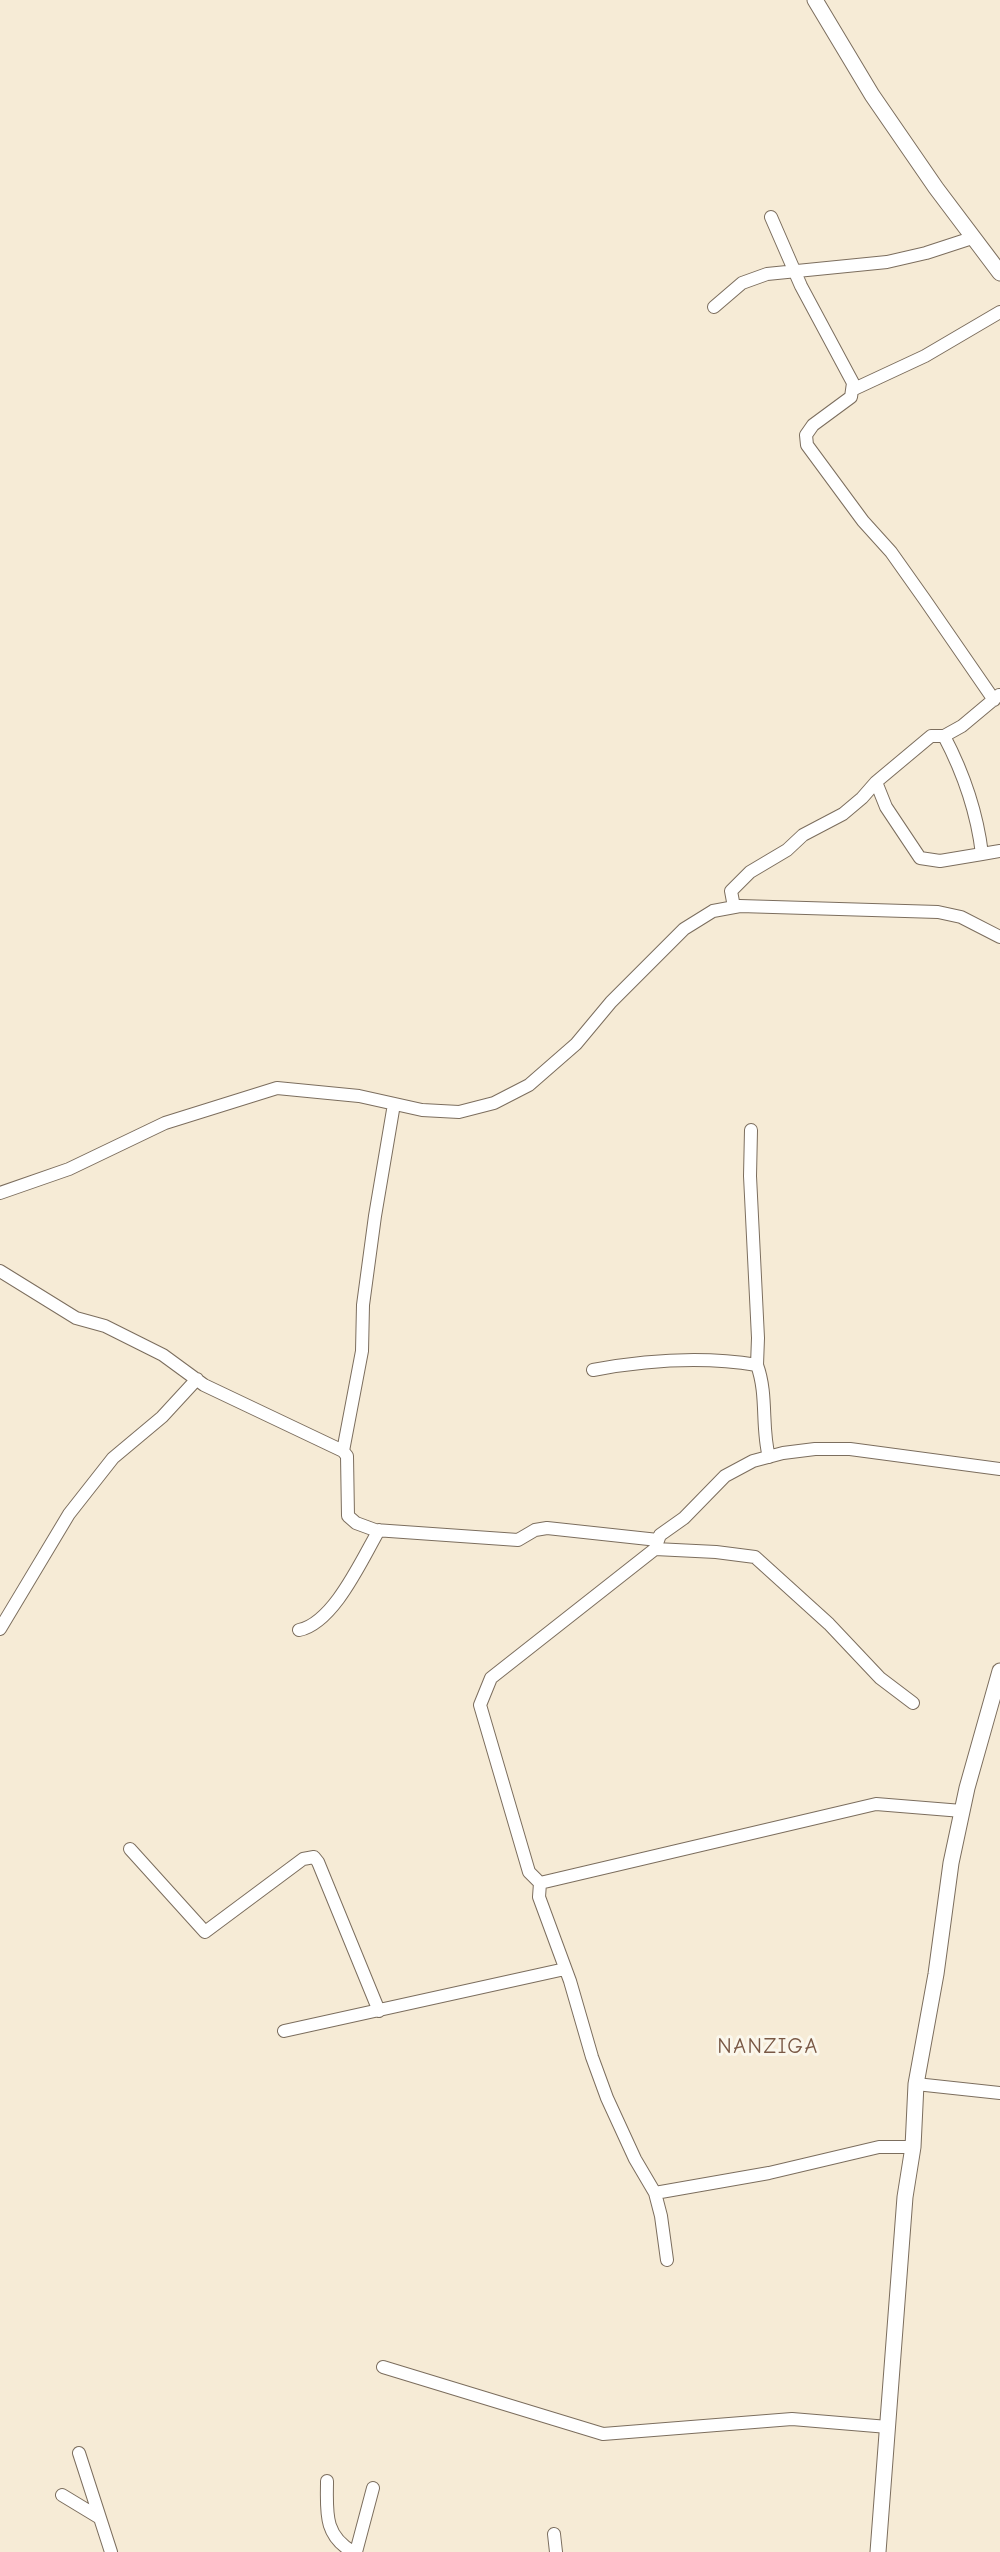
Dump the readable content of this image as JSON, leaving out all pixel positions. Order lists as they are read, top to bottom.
{
  "districts": ["NANZIGA"]
}
